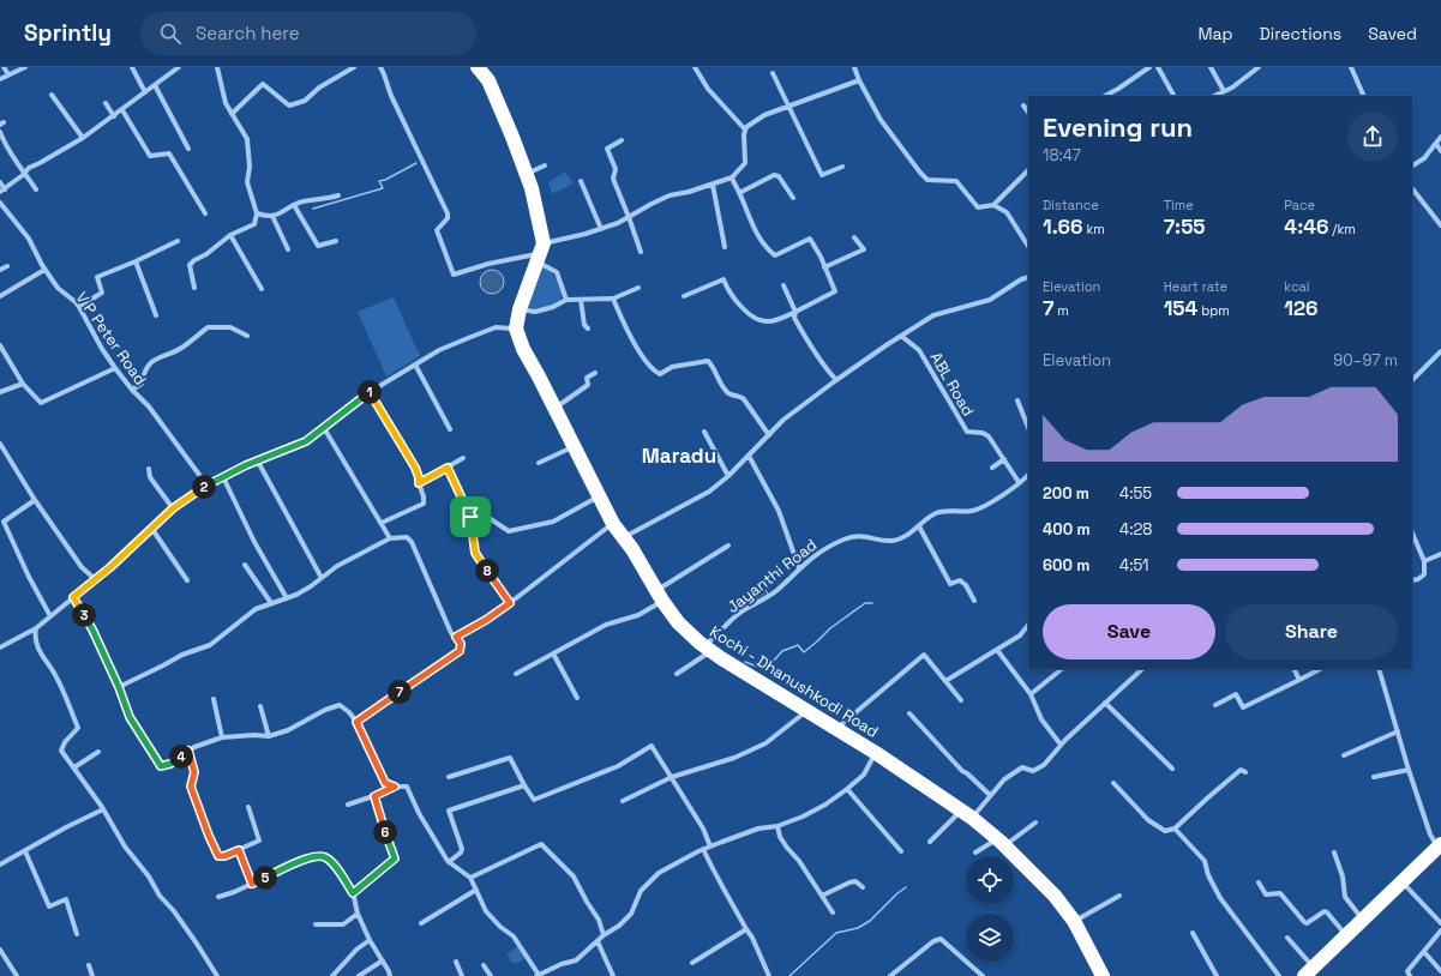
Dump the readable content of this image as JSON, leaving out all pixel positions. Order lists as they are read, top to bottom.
{
  "streets": {
    "highway": ["Kochi - Dhanushkodi Road"],
    "street": ["V P Peter Road", "ABL Road", "Jayanthi Road"]
  },
  "crossings": [
    ["ABL Road", "Jayanthi Road"],
    ["Jayanthi Road", "Kochi - Dhanushkodi Road"]
  ],
  "districts": ["Maradu"],
  "page": {
    "header": "Sprintly",
    "search": "Search here",
    "nav": ["Map", "Directions", "Saved"],
    "heading": ["Evening run", "18:47"],
    "stats": [
      ["Distance", "1.66 km"],
      ["Time", "7:55"],
      ["Pace", "4:46 /km"],
      ["Elevation", "7 m"],
      ["Heart rate", "154 bpm"],
      ["kcal", "126"]
    ],
    "chart": ["Elevation", "90–97 m"],
    "pins": [
      "1",
      "2",
      "8",
      "3",
      "7",
      "4",
      "6",
      "5"
    ],
    "list": [
      {
        "name": "200 m",
        "note": "4:55"
      },
      {
        "name": "400 m",
        "note": "4:28"
      },
      {
        "name": "600 m",
        "note": "4:51"
      }
    ],
    "buttons": ["Save", "Share"]
  }
}
